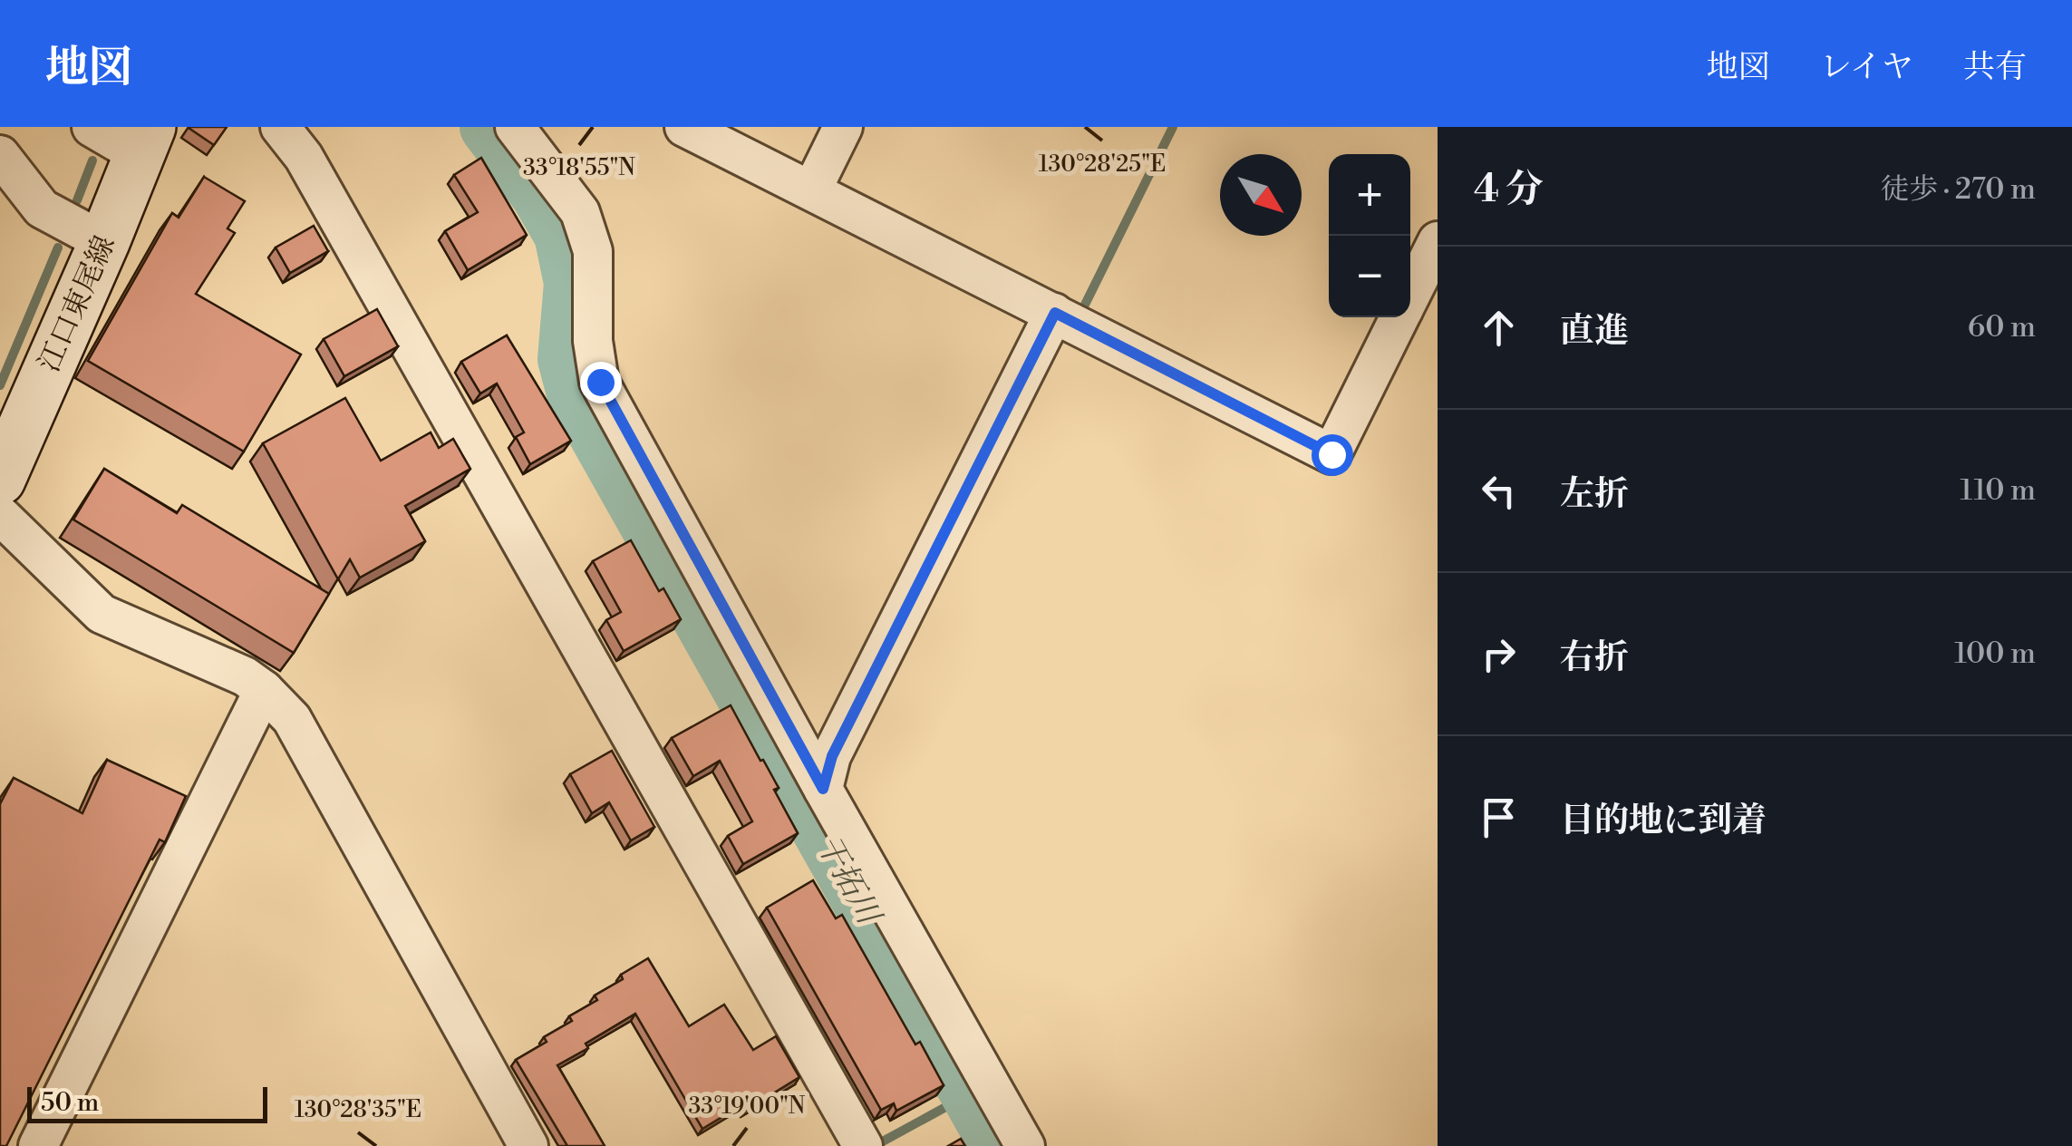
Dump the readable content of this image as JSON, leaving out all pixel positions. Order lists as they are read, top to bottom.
{
  "streets": {
    "main road": ["江口東尾線"]
  },
  "water": ["干拓川"],
  "scale_bar": "50 m",
  "north": "bottom right",
  "page": {
    "header": "地図",
    "nav": ["地図", "レイヤ", "共有"],
    "heading": ["4 分", "徒歩 · 270 m"],
    "map_buttons": ["+", "−"],
    "list": [
      ["直進", "60 m"],
      ["左折", "110 m"],
      ["右折", "100 m"],
      "目的地に到着"
    ],
    "scale": "50 m"
  },
  "coordinates": [
    "130°28'25\"E",
    "33°18'55\"N",
    "33°19'00\"N",
    "130°28'35\"E"
  ]
}
